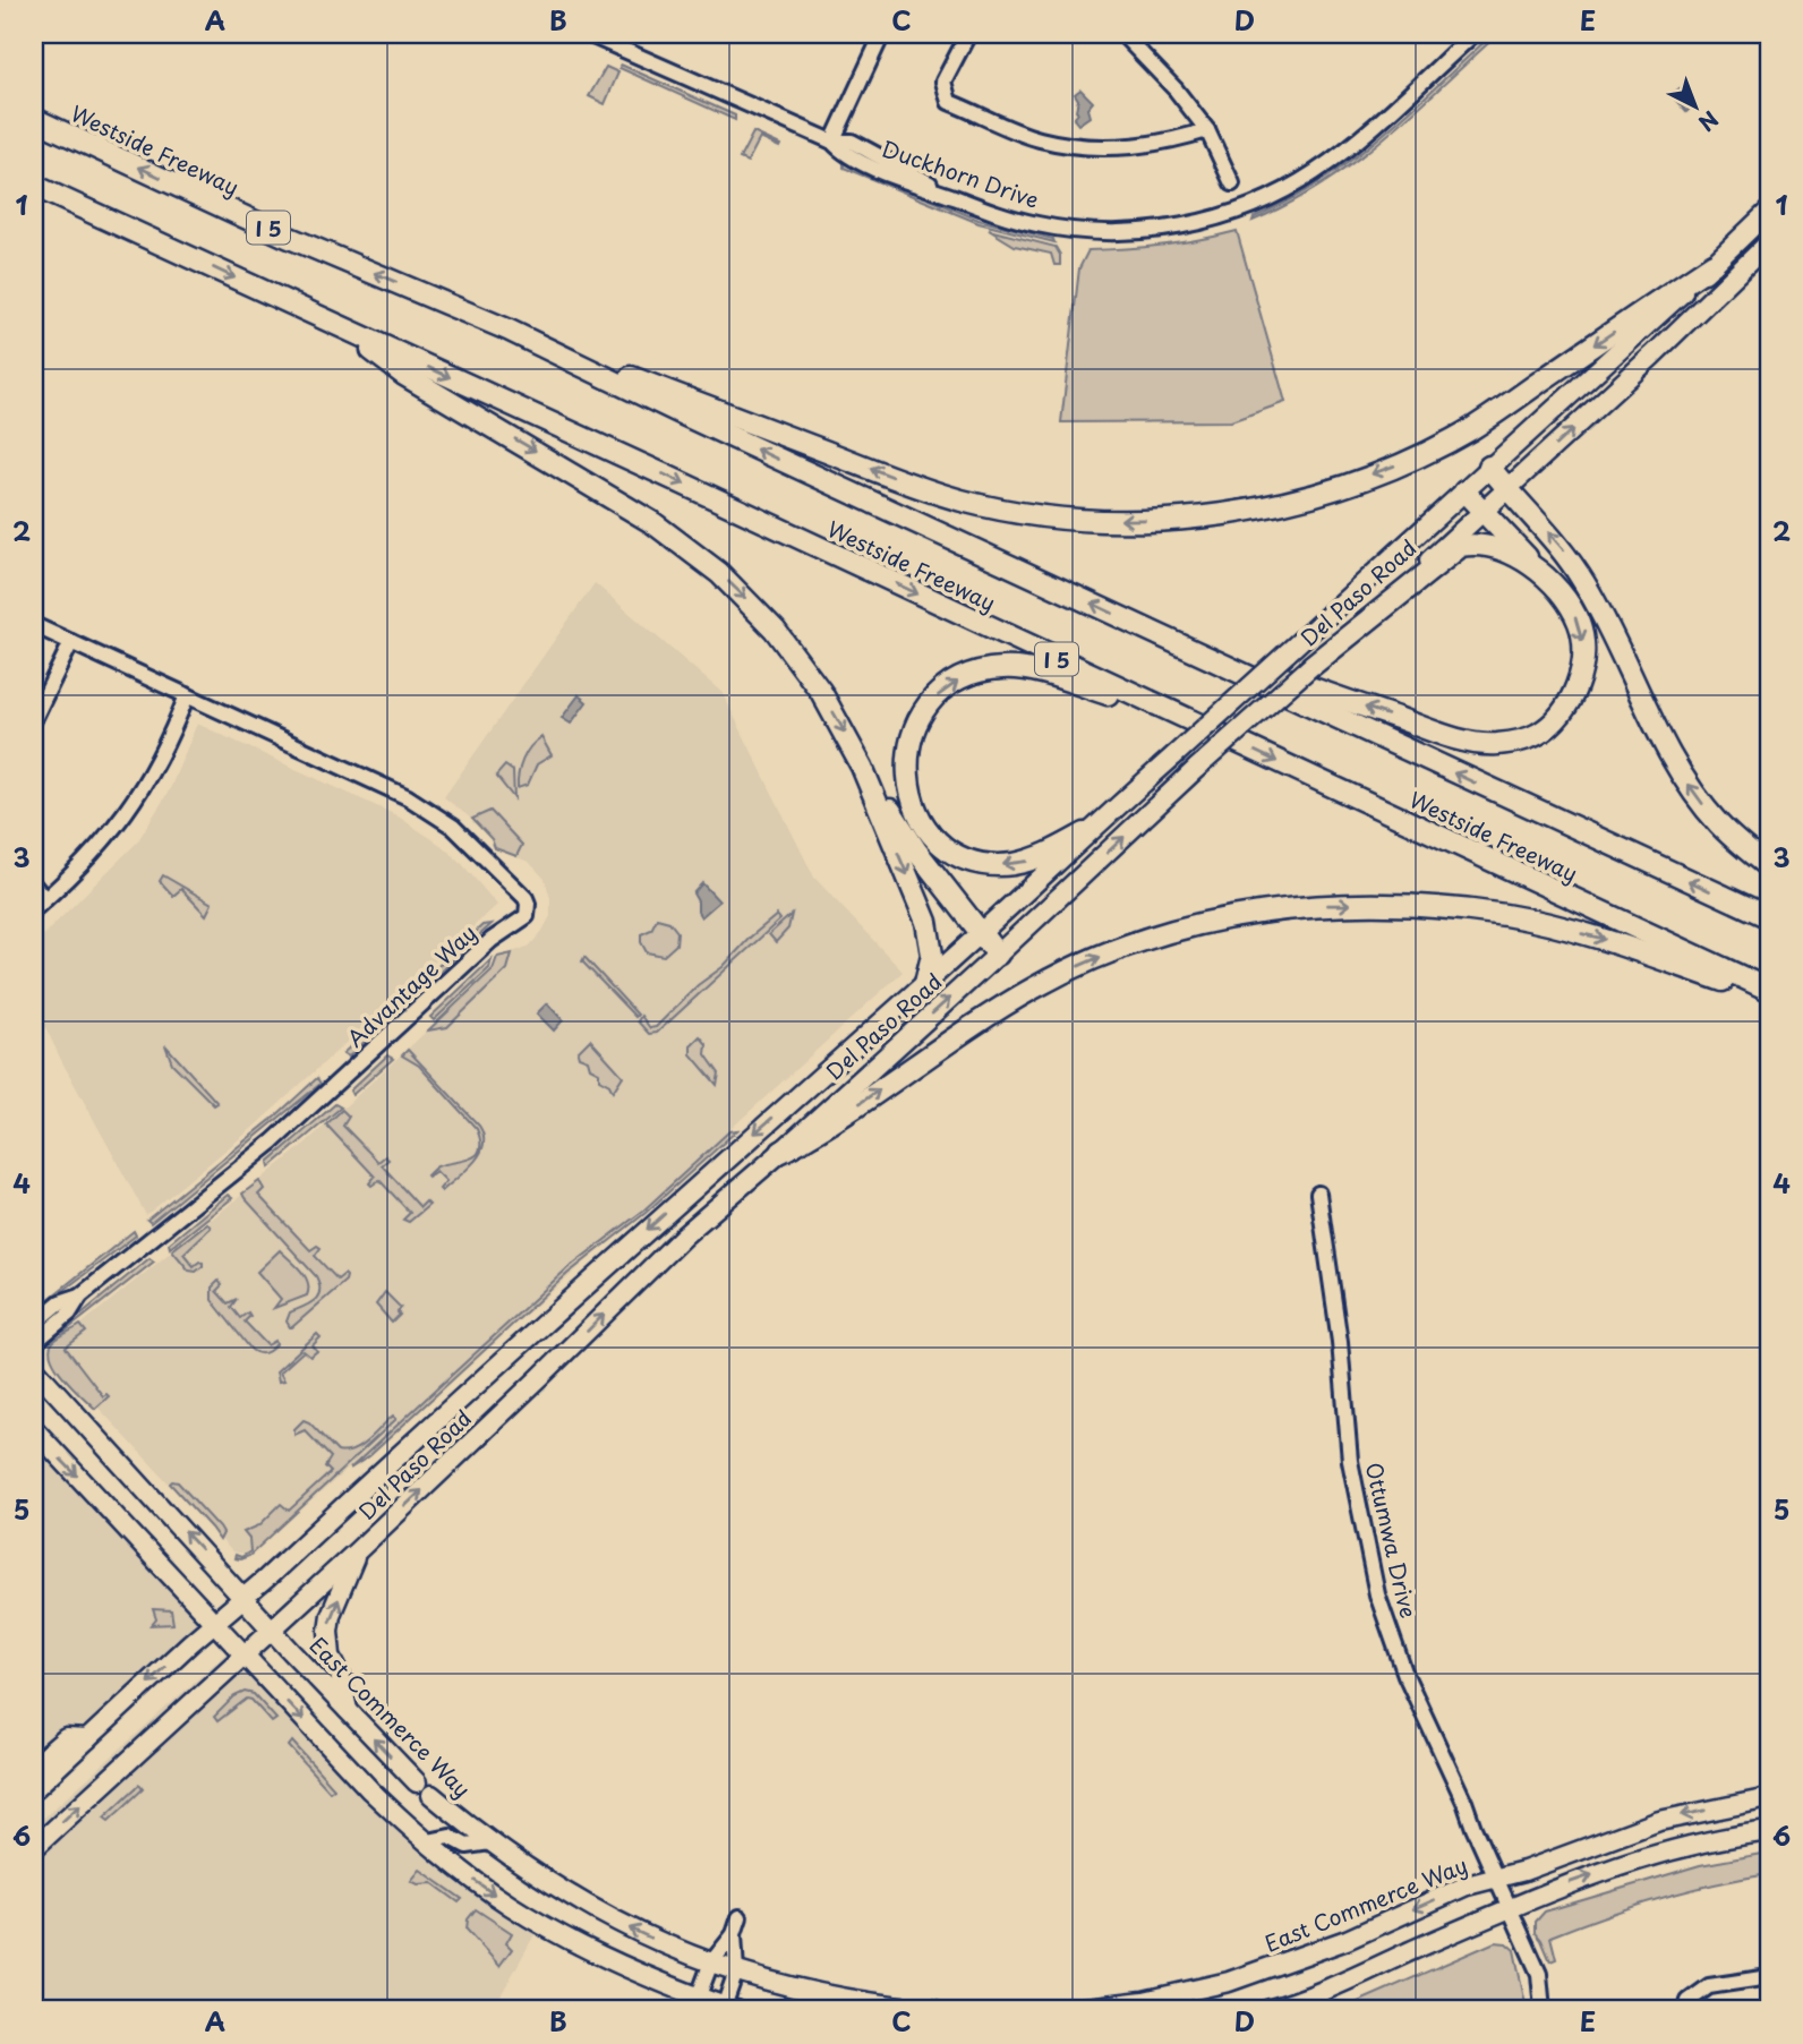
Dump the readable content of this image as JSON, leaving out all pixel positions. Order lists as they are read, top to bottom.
{
  "streets": {
    "highway": ["Westside Freeway", "I 5"],
    "main road": ["Del Paso Road", "East Commerce Way"],
    "street": ["Duckhorn Drive", "Advantage Way", "Ottumwa Drive"]
  },
  "crossings": [
    ["Del Paso Road", "East Commerce Way"],
    ["Ottumwa Drive", "East Commerce Way"]
  ],
  "one_way": ["East Commerce Way"],
  "north": "bottom right",
  "grid": {
    "columns": [
      "A",
      "B",
      "C",
      "D",
      "E"
    ],
    "rows": [
      "1",
      "2",
      "3",
      "4",
      "5",
      "6"
    ]
  }
}
